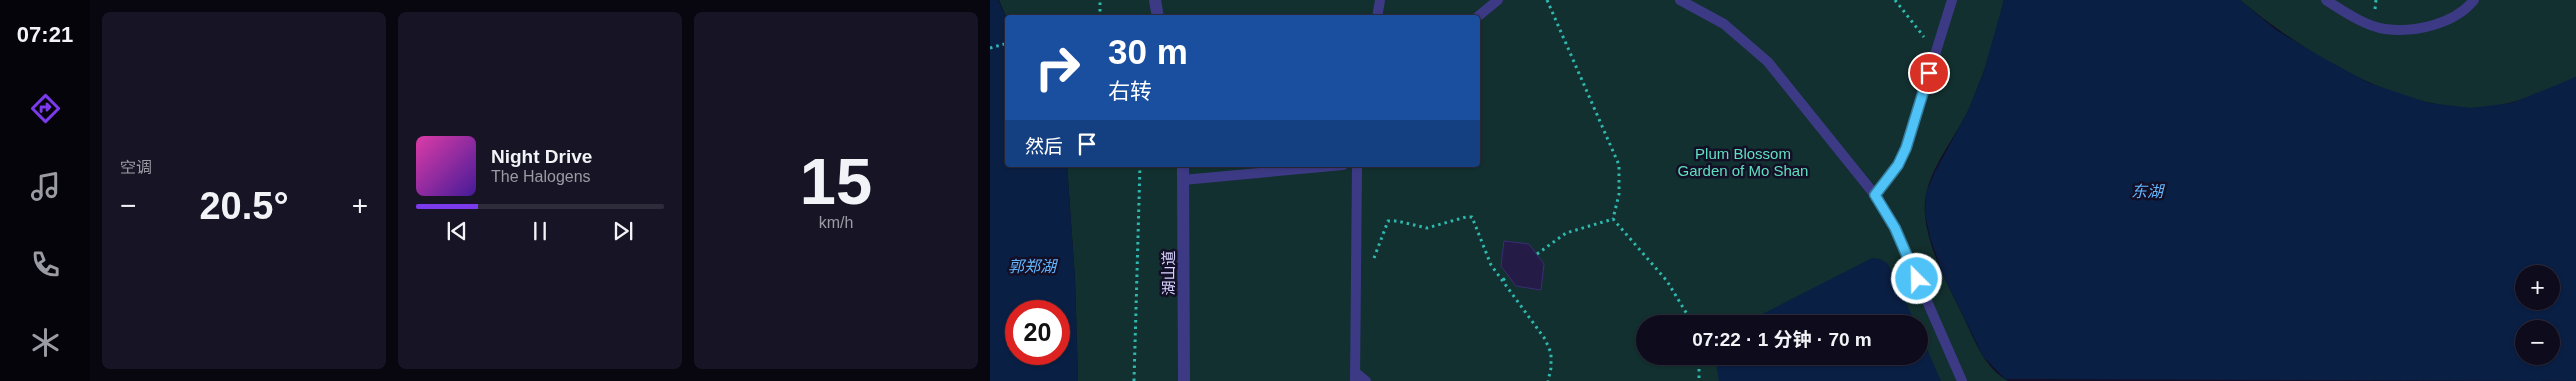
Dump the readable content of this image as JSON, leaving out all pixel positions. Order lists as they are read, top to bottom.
{
  "streets": {
    "street": ["湖山道"]
  },
  "water": ["东湖", "郭郑湖"],
  "parks": ["Plum Blossom Garden of Mo Shan"],
  "page": {
    "tabs": "07:21",
    "tile": [
      "空调",
      ["15", "km/h"]
    ],
    "turn": ["30 m", "右转"],
    "then": "然后",
    "song": ["Night Drive", "The Halogens"],
    "heat": ["−", "20.5°", "+"],
    "map_buttons": ["+", "−"],
    "limit": "20",
    "trip": "07:22 · 1 分钟 · 70 m"
  }
}
